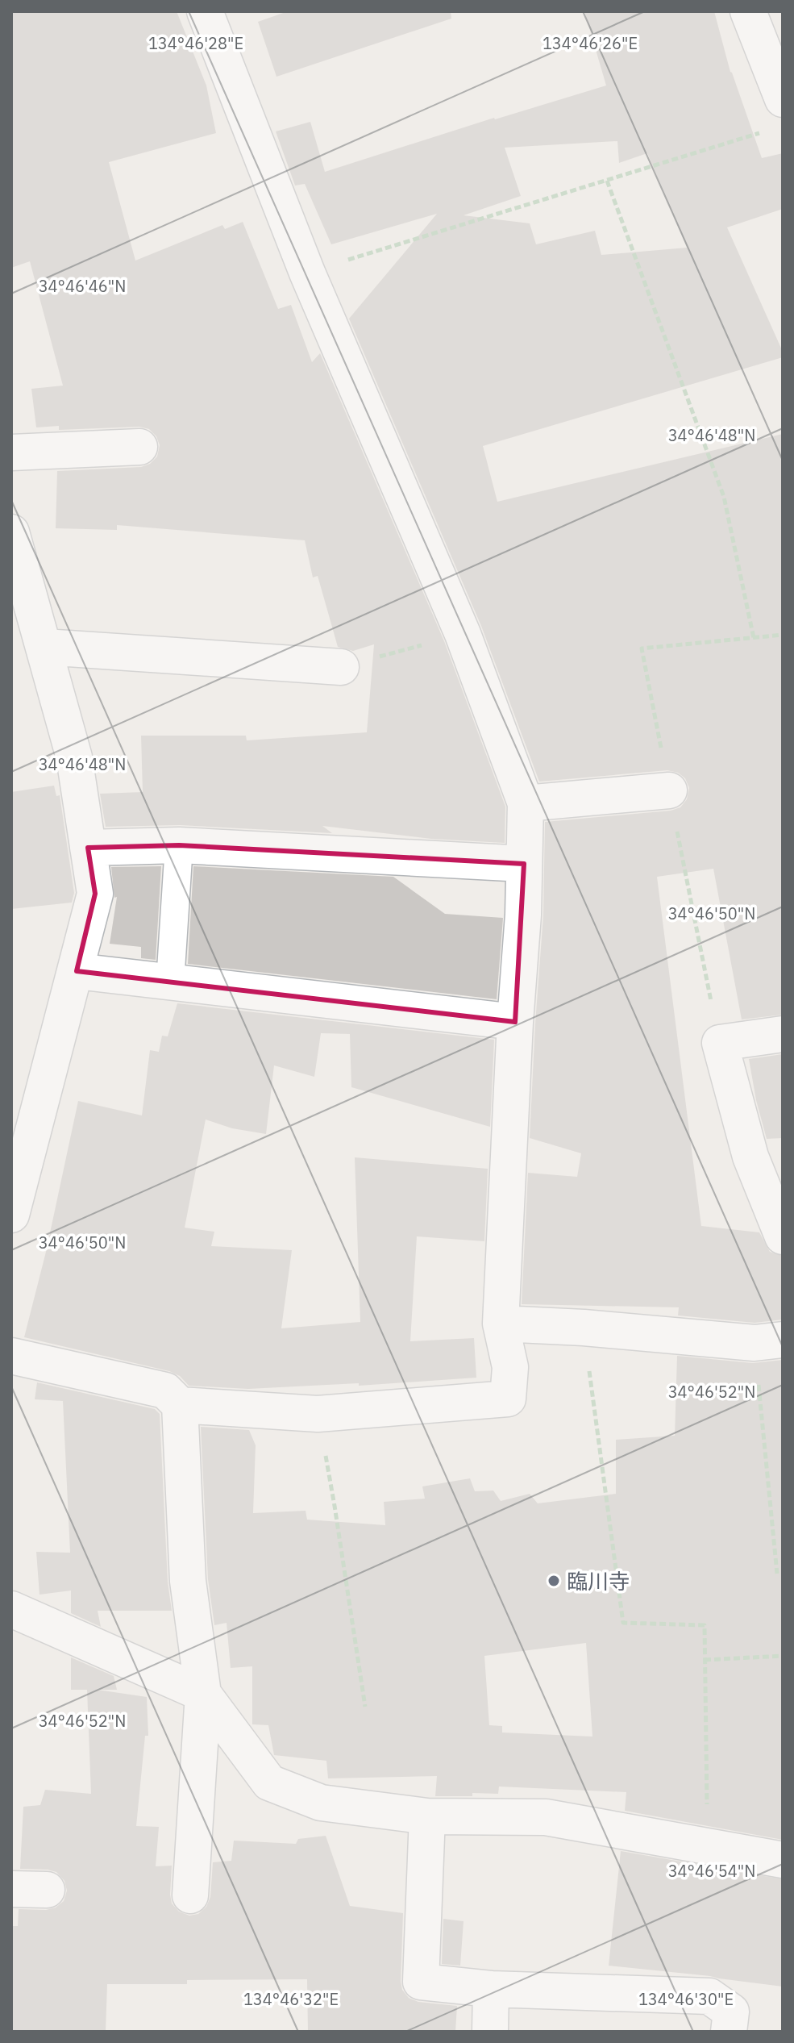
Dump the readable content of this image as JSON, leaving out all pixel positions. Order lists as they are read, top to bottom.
{
  "places": ["臨川寺"],
  "coordinates": [
    "134°46'28\"E",
    "134°46'26\"E",
    "34°46'46\"N",
    "34°46'48\"N",
    "34°46'50\"N",
    "34°46'52\"N",
    "34°46'54\"N",
    "134°46'32\"E",
    "134°46'30\"E"
  ]
}
